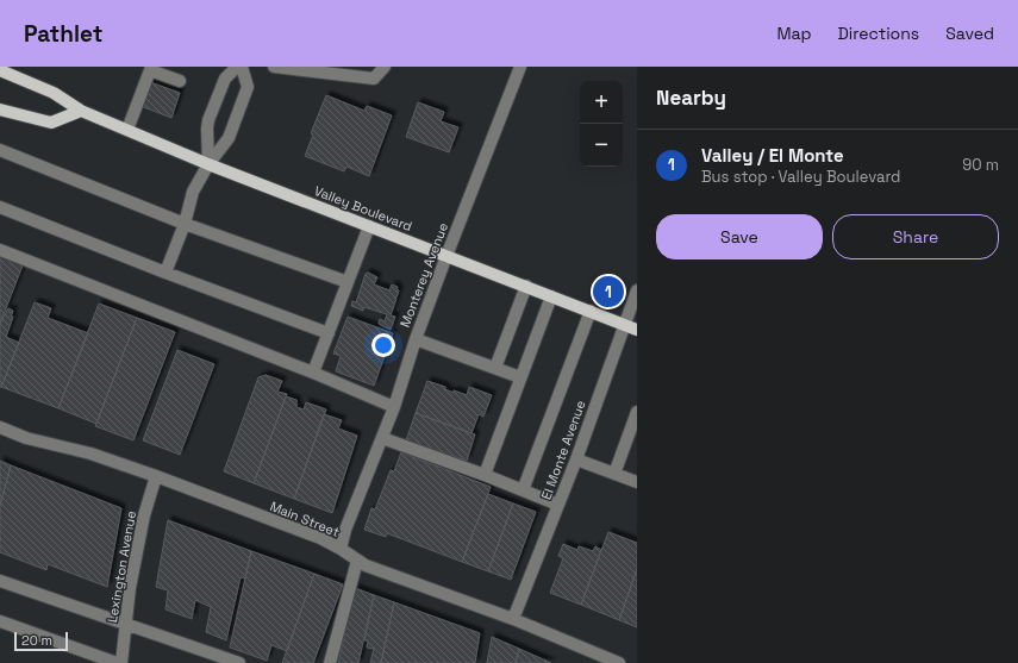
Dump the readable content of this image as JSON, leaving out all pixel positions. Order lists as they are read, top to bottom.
{
  "streets": {
    "main road": ["Valley Boulevard"],
    "street": [
      "Monterey Avenue",
      "El Monte Avenue",
      "Main Street",
      "Lexington Avenue"
    ]
  },
  "crossings": [
    ["Valley Boulevard", "Monterey Avenue"],
    ["Valley Boulevard", "El Monte Avenue"],
    ["Monterey Avenue", "Main Street"],
    ["El Monte Avenue", "Main Street"],
    ["Main Street", "Lexington Avenue"]
  ],
  "scale_bar": "20 m",
  "page": {
    "header": "Pathlet",
    "nav": ["Map", "Directions", "Saved"],
    "heading": "Nearby",
    "map_buttons": ["+", "−"],
    "list": [
      {
        "mark": "1",
        "name": "Valley / El Monte",
        "note": "Bus stop · Valley Boulevard",
        "value": "90 m"
      }
    ],
    "buttons": ["Save", "Share"],
    "pins": "1",
    "scale": "20 m"
  }
}
